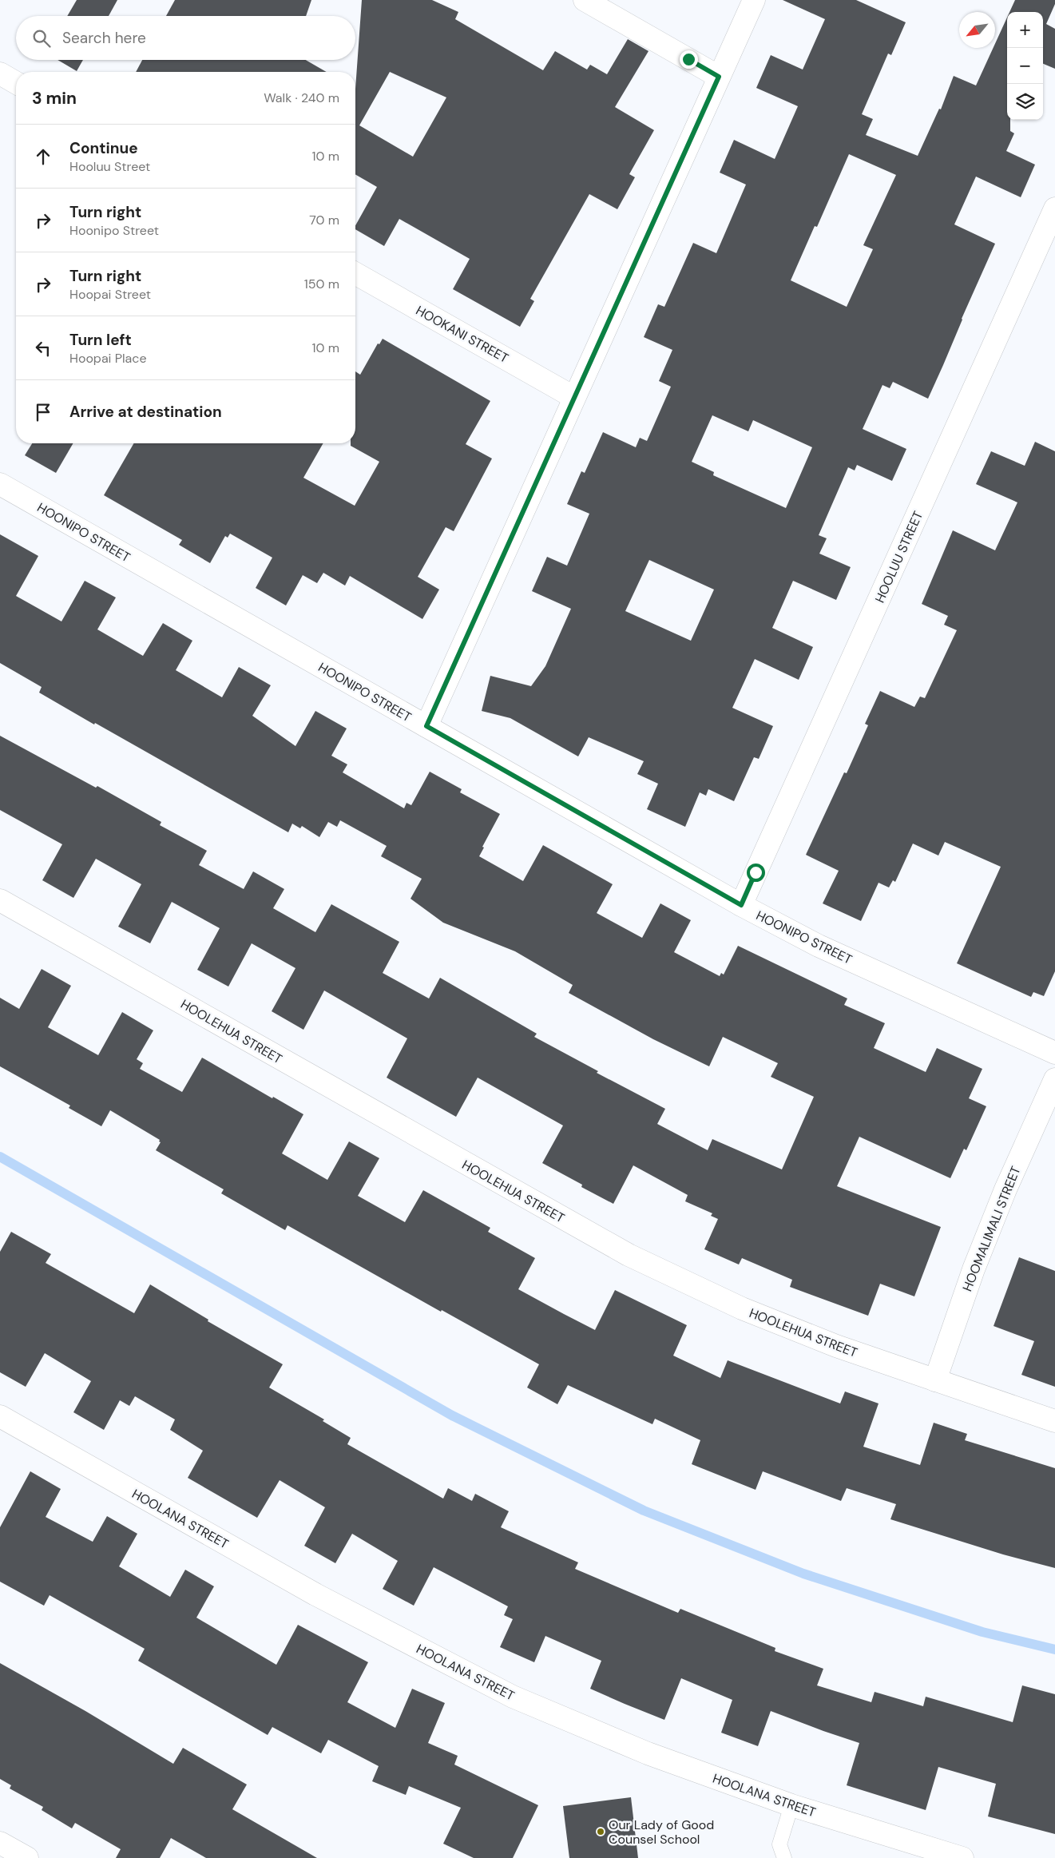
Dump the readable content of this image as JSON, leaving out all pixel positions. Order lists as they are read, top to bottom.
{
  "streets": {
    "street": [
      "HOOKANI STREET",
      "HOONIPO STREET",
      "HOOLUU STREET",
      "HOOLEHUA STREET",
      "HOOMALIMALI STREET",
      "HOOLANA STREET"
    ]
  },
  "crossings": [
    ["HOONIPO STREET", "HOOLUU STREET"],
    ["HOOLEHUA STREET", "HOOMALIMALI STREET"]
  ],
  "places": ["Our Lady of Good Counsel School"],
  "north": "bottom left",
  "page": {
    "map_buttons": ["+", "−"],
    "search": "Search here",
    "heading": ["3 min", "Walk · 240 m"],
    "list": [
      ["Continue", "Hooluu Street", "10 m"],
      ["Turn right", "Hoonipo Street", "70 m"],
      ["Turn right", "Hoopai Street", "150 m"],
      ["Turn left", "Hoopai Place", "10 m"],
      "Arrive at destination"
    ]
  }
}
